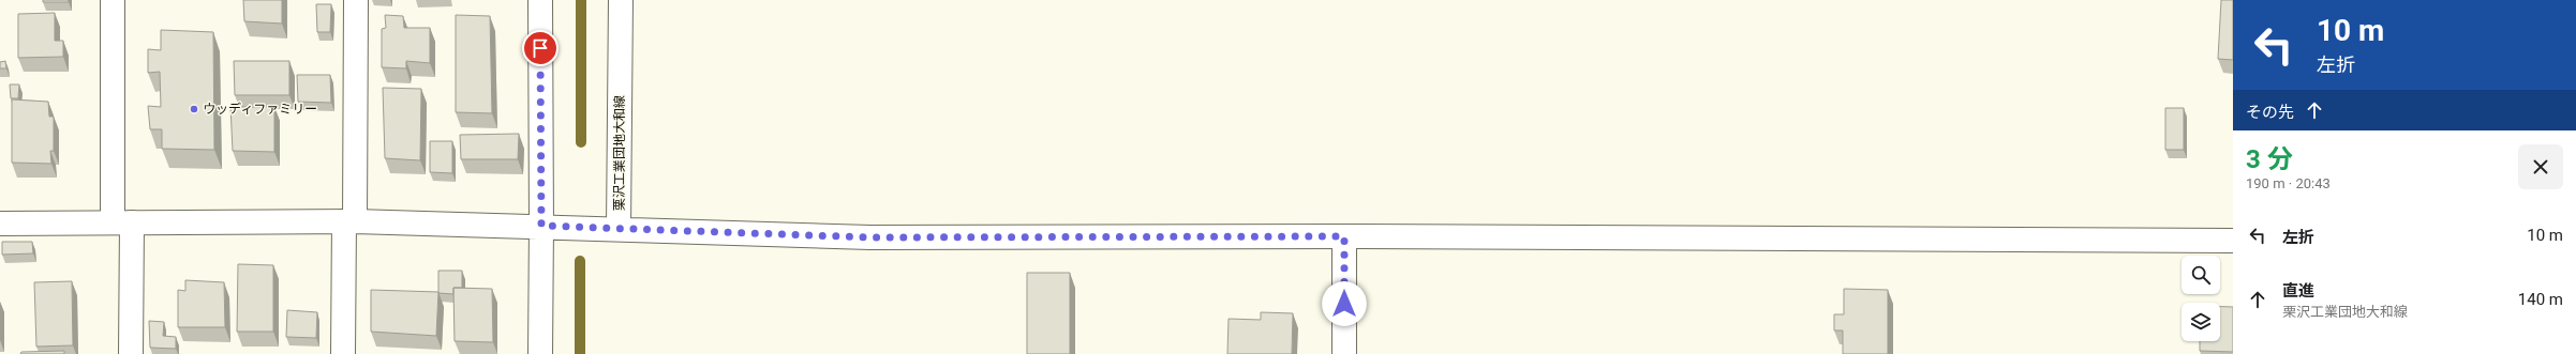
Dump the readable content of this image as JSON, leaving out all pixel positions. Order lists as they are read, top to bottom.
{
  "streets": {
    "street": ["栗沢工業団地大和線"]
  },
  "places": ["ウッディファミリー"],
  "page": {
    "turn": ["10 m", "左折"],
    "then": "その先",
    "heading": ["3 分", "190 m · 20:43"],
    "list": [
      {
        "name": "左折",
        "value": "10 m"
      },
      {
        "name": "直進",
        "note": "栗沢工業団地大和線",
        "value": "140 m"
      }
    ]
  }
}
